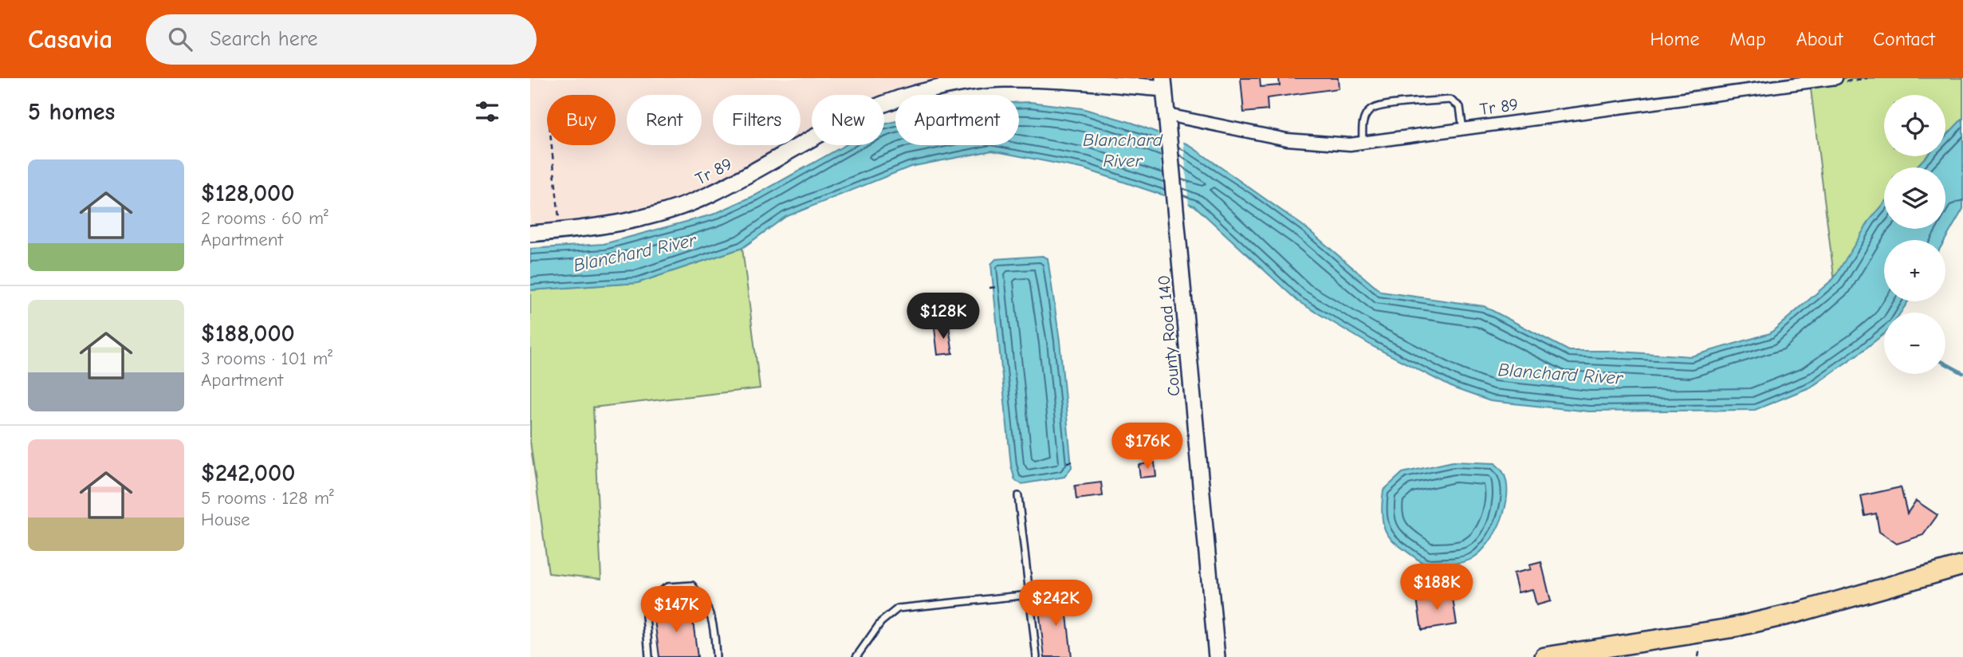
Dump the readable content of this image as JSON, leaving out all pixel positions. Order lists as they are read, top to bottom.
{
  "streets": {
    "street": ["Tr 89", "County Road 140"]
  },
  "crossings": [
    ["Tr 89", "County Road 140"]
  ],
  "water": ["Blanchard River"],
  "page": {
    "header": "Casavia",
    "search": "Search here",
    "nav": [
      "Home",
      "Map",
      "About",
      "Contact"
    ],
    "heading": "5 homes",
    "map_buttons": ["+", "−"],
    "chip": [
      "Buy",
      "Rent",
      "Filters",
      "New",
      "Apartment"
    ],
    "list": [
      {
        "name": "$128,000",
        "note": "2 rooms · 60 m² · Apartment"
      },
      {
        "name": "$188,000",
        "note": "3 rooms · 101 m² · Apartment"
      },
      {
        "name": "$242,000",
        "note": "5 rooms · 128 m² · House"
      }
    ],
    "price": [
      "$128K",
      "$176K",
      "$188K",
      "$242K",
      "$147K"
    ]
  }
}
